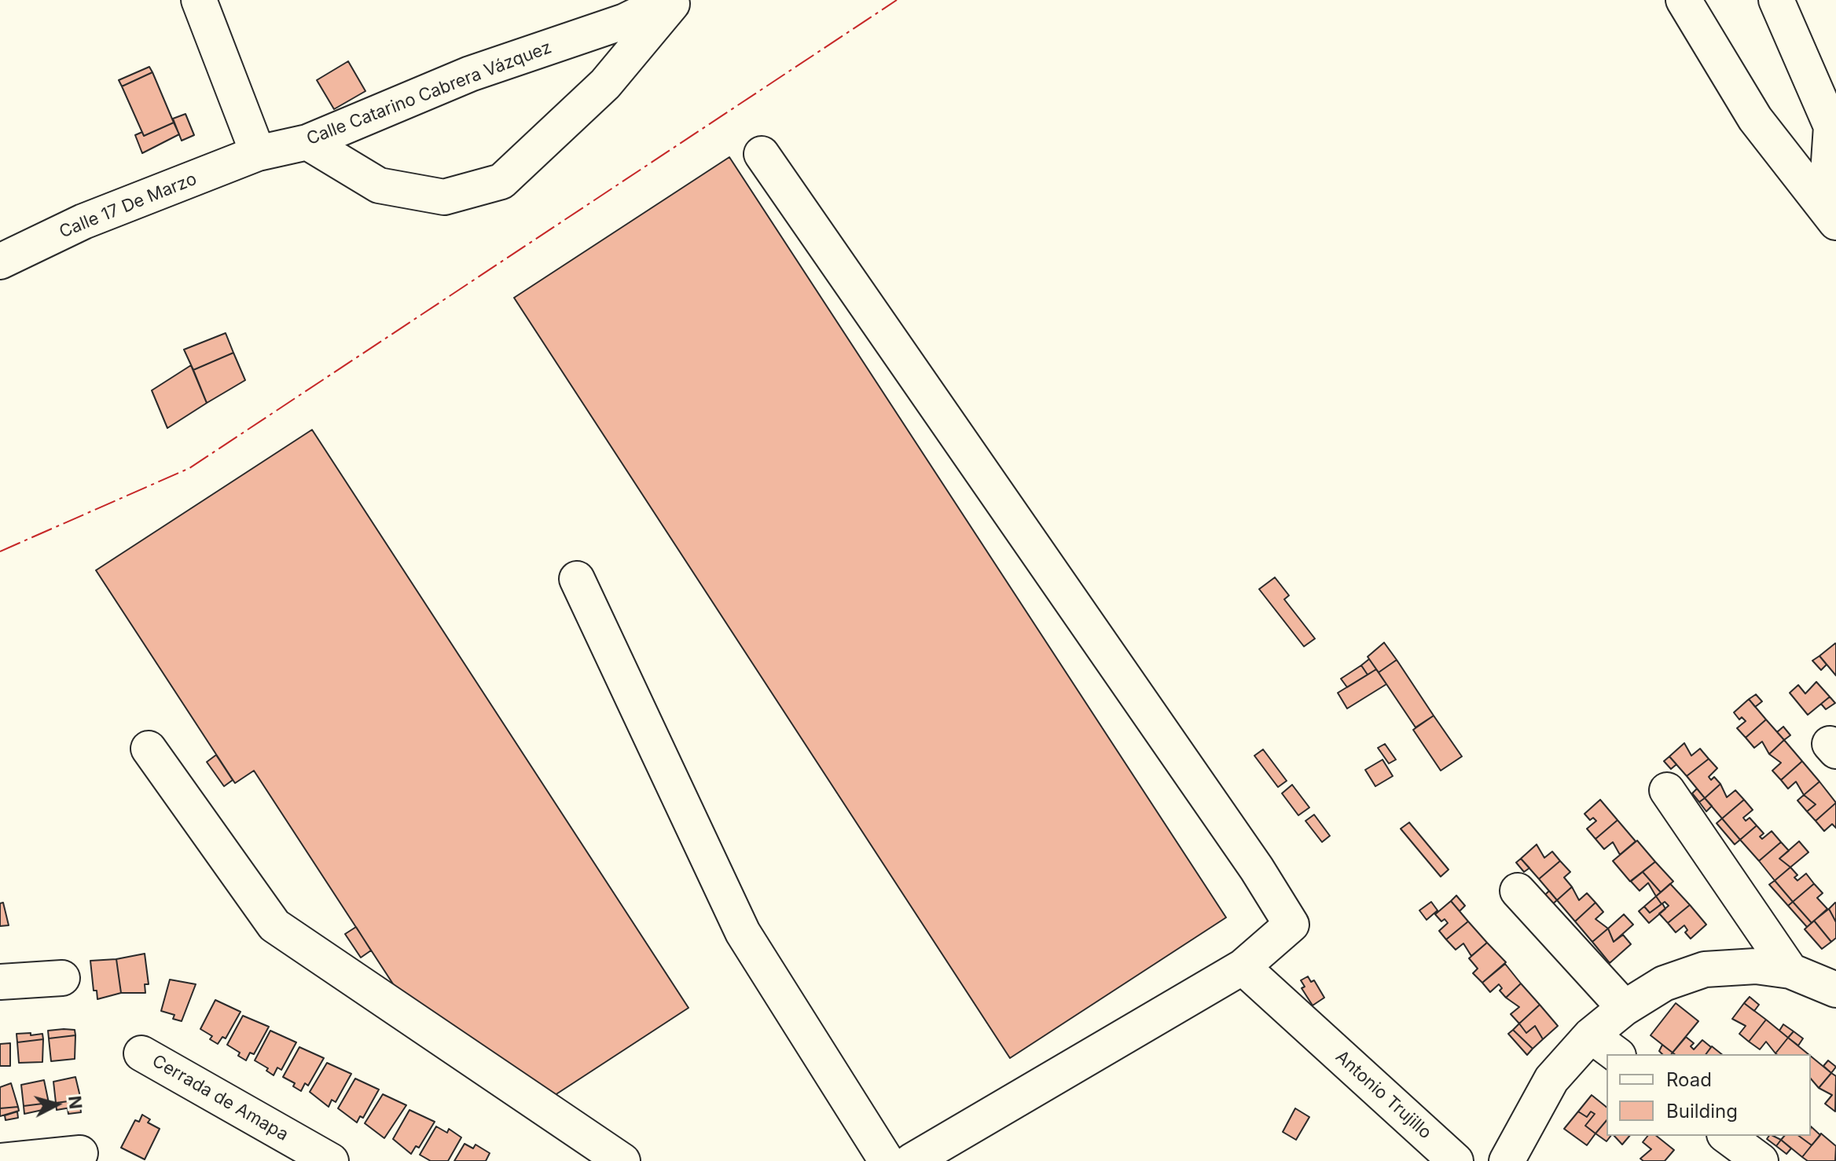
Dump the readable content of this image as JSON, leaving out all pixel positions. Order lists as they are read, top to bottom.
{
  "streets": {
    "street": [
      "Calle Catarino Cabrera Vázquez",
      "Calle 17 De Marzo",
      "Antonio Trujillo",
      "Cerrada de Amapa"
    ]
  },
  "crossings": [
    ["Calle Catarino Cabrera Vázquez", "Calle 17 De Marzo"]
  ],
  "legend": ["Road", "Building"],
  "north": "right"
}
